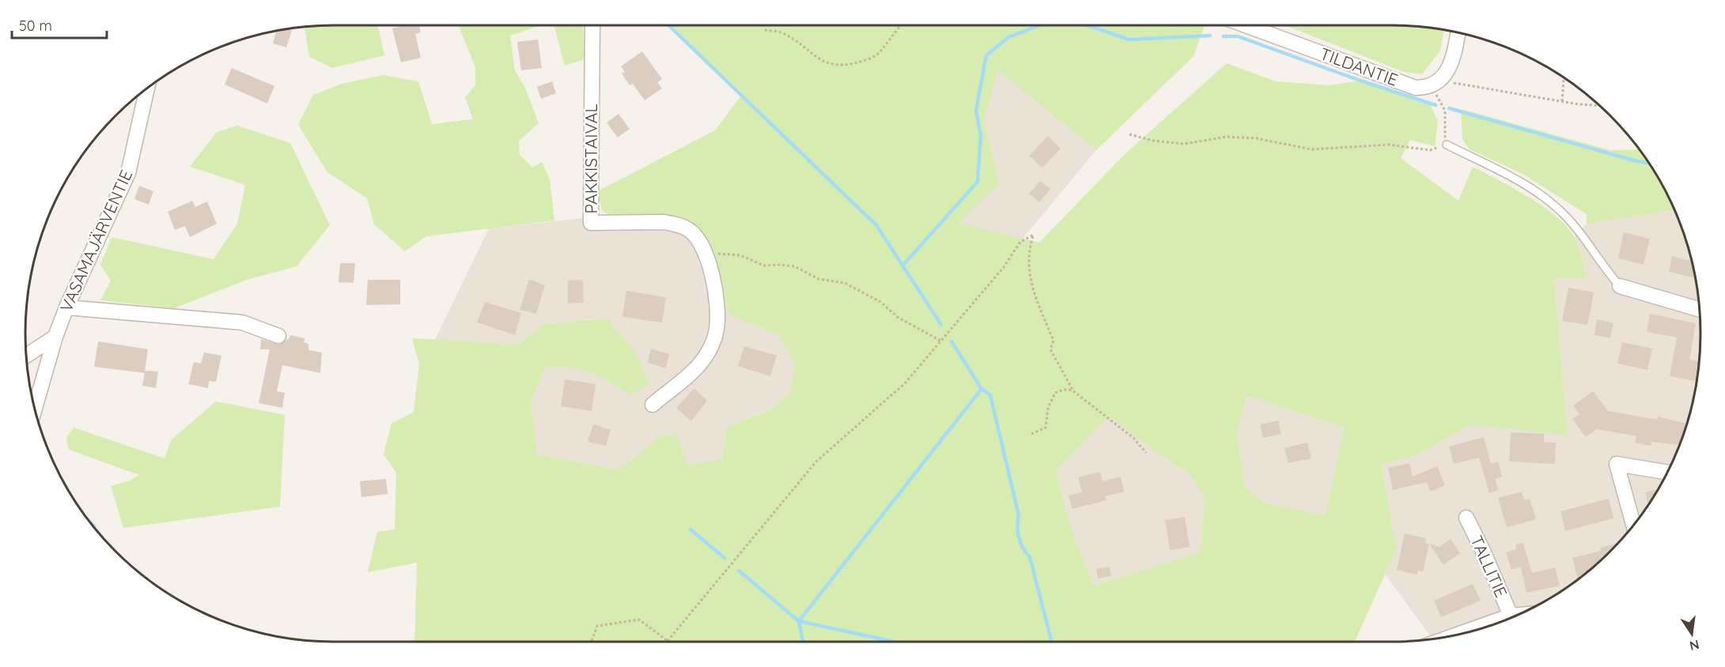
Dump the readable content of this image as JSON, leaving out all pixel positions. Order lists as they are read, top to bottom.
{
  "streets": {
    "street": [
      "TILDANTIE",
      "PAKKISTAIVAL",
      "VASAMAJÄRVENTIE",
      "TALLITIE"
    ]
  },
  "scale_bar": "50 m",
  "north": "bottom"
}
